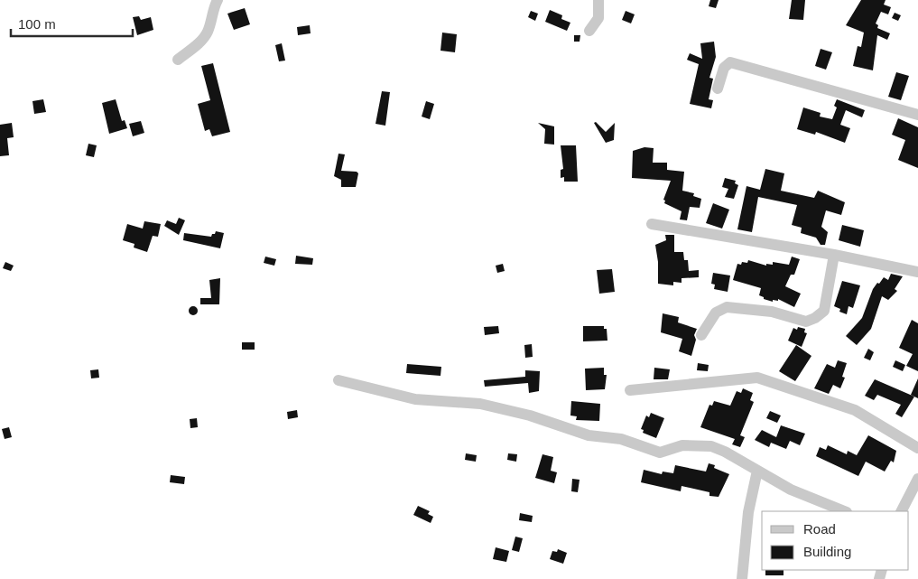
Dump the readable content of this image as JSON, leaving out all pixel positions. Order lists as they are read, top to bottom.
{
  "legend": ["Road", "Building"],
  "scale_bar": "100 m"
}
